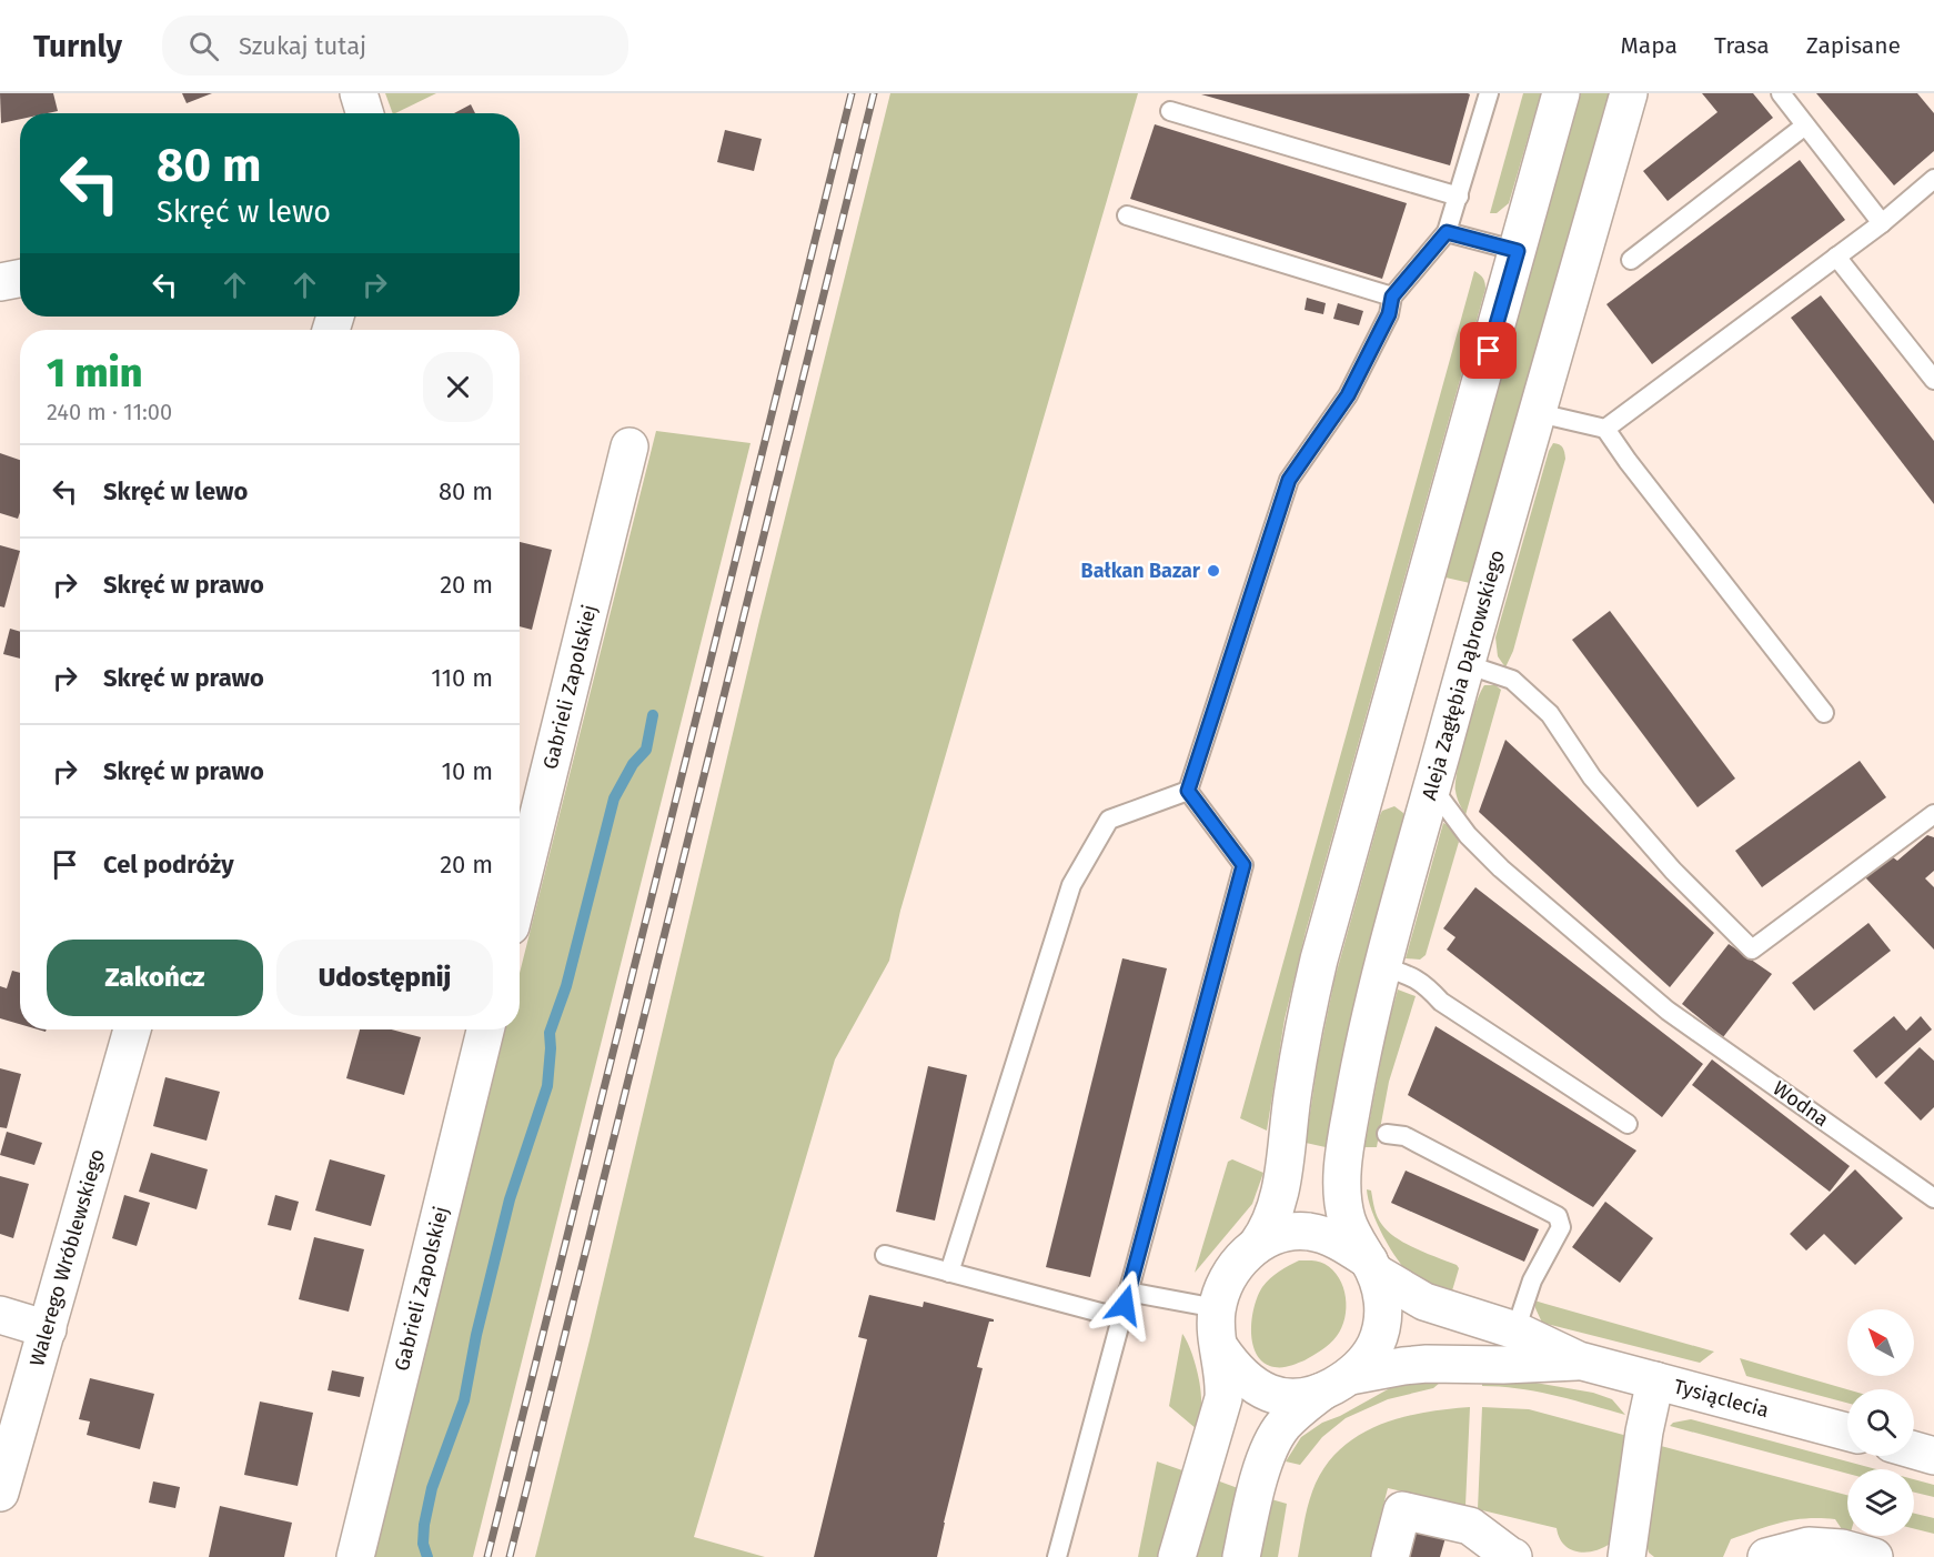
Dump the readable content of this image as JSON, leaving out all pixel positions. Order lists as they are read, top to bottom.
{
  "streets": {
    "street": [
      "Aleja Zagłębia Dąbrowskiego",
      "Gabrieli Zapolskiej",
      "Walerego Wróblewskiego",
      "Tysiąclecia"
    ],
    "lane": ["Wodna"]
  },
  "crossings": [
    ["Aleja Zagłębia Dąbrowskiego", "Wodna"],
    ["Aleja Zagłębia Dąbrowskiego", "Tysiąclecia"]
  ],
  "places": ["Bałkan Bazar"],
  "north": "top left",
  "page": {
    "header": "Turnly",
    "search": "Szukaj tutaj",
    "nav": ["Mapa", "Trasa", "Zapisane"],
    "turn": ["80 m", "Skręć w lewo"],
    "heading": ["1 min", "240 m · 11:00"],
    "list": [
      {
        "name": "Skręć w lewo",
        "value": "80 m"
      },
      {
        "name": "Skręć w prawo",
        "value": "20 m"
      },
      {
        "name": "Skręć w prawo",
        "value": "110 m"
      },
      {
        "name": "Skręć w prawo",
        "value": "10 m"
      },
      {
        "name": "Cel podróży",
        "value": "20 m"
      }
    ],
    "buttons": ["Zakończ", "Udostępnij"]
  }
}
